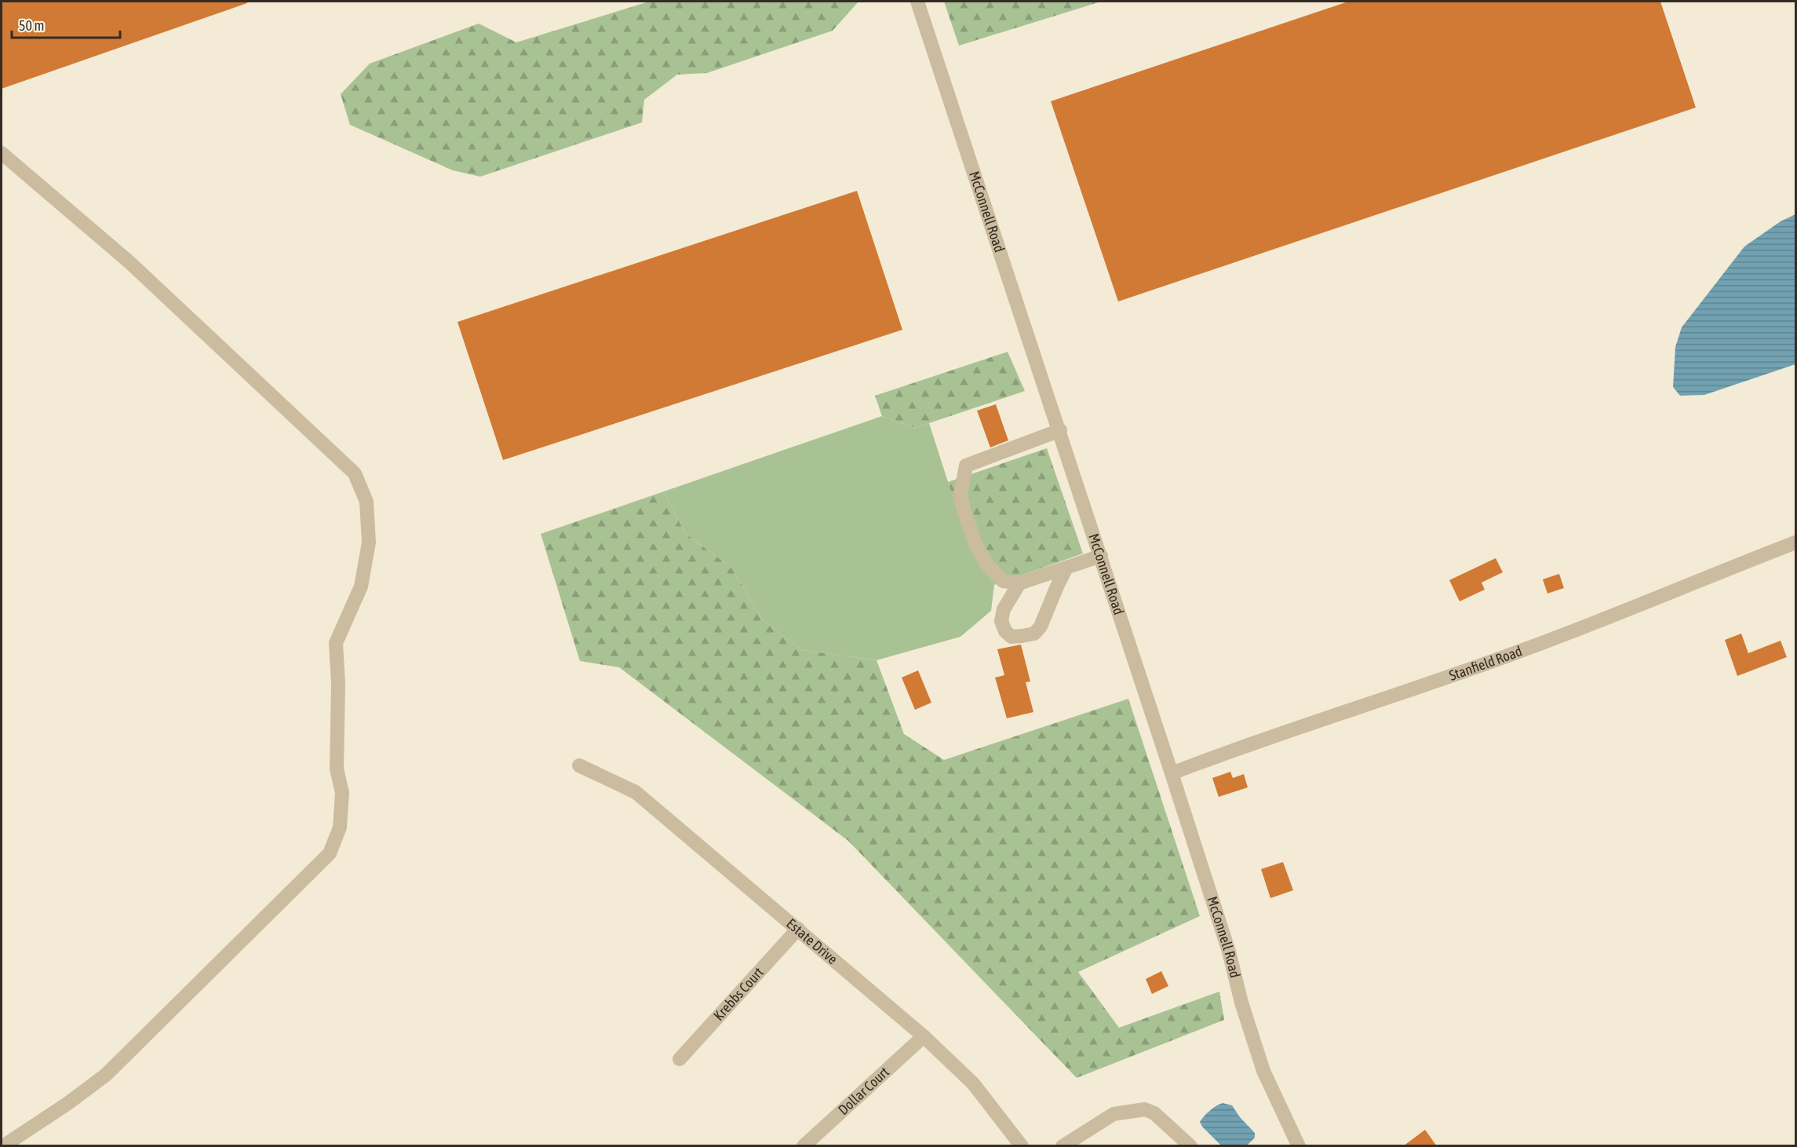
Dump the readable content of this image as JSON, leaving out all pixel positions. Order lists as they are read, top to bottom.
{
  "streets": {
    "street": [
      "McConnell Road",
      "Stanfield Road",
      "Estate Drive",
      "Krebbs Court",
      "Dollar Court"
    ]
  },
  "crossings": [
    ["McConnell Road", "Stanfield Road"],
    ["Estate Drive", "Krebbs Court"],
    ["Estate Drive", "Dollar Court"]
  ],
  "scale_bar": "50 m"
}
